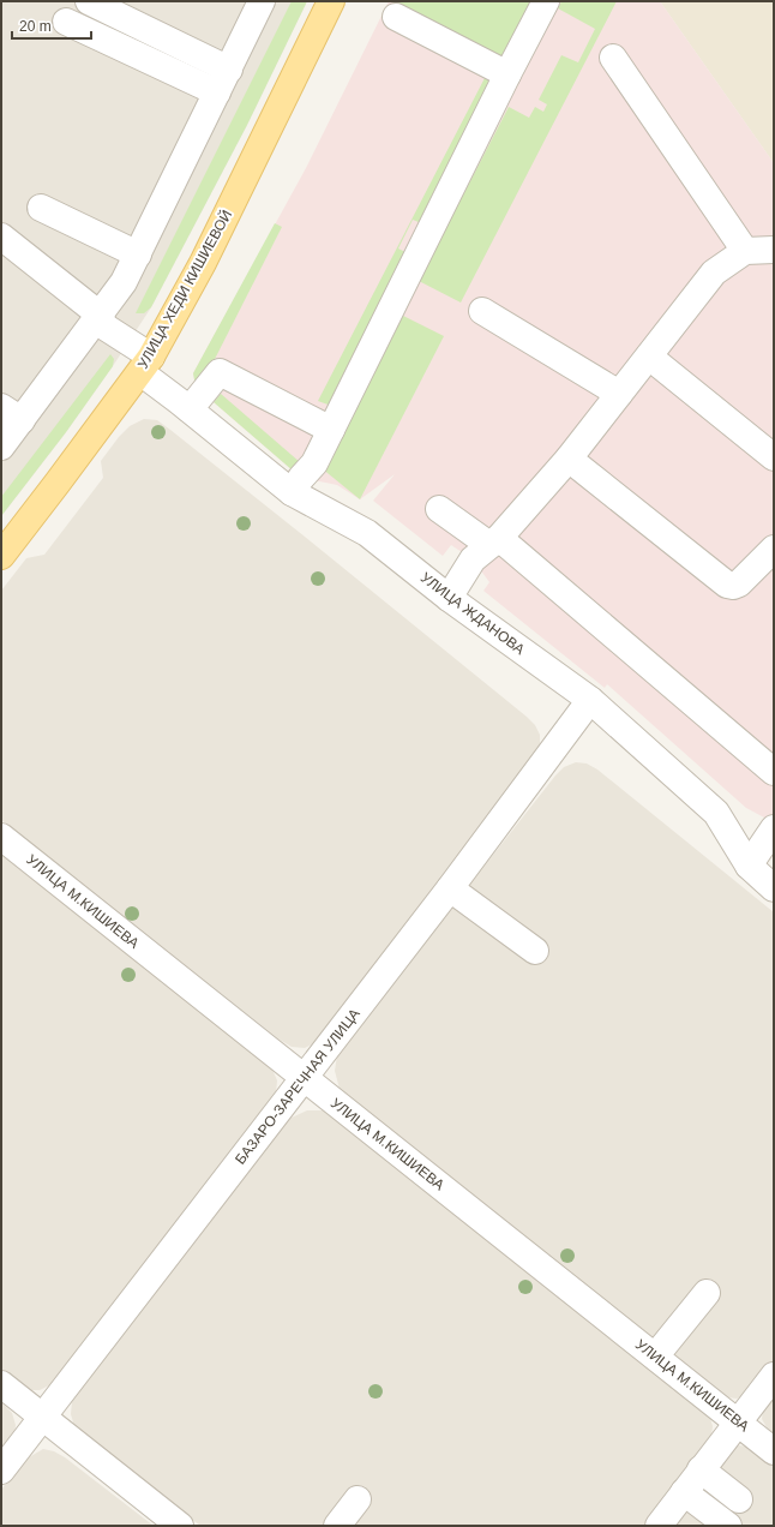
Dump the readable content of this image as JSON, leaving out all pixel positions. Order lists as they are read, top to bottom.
{
  "streets": {
    "main road": ["УЛИЦА ХЕДИ КИШИЕВОЙ"],
    "street": ["УЛИЦА ЖДАНОВА", "УЛИЦА М.КИШИЕВА", "БАЗАРО-ЗАРЕЧНАЯ УЛИЦА"]
  },
  "crossings": [
    ["УЛИЦА ХЕДИ КИШИЕВОЙ", "УЛИЦА ЖДАНОВА"],
    ["УЛИЦА ЖДАНОВА", "БАЗАРО-ЗАРЕЧНАЯ УЛИЦА"],
    ["УЛИЦА М.КИШИЕВА", "БАЗАРО-ЗАРЕЧНАЯ УЛИЦА"]
  ],
  "scale_bar": "20 m"
}
